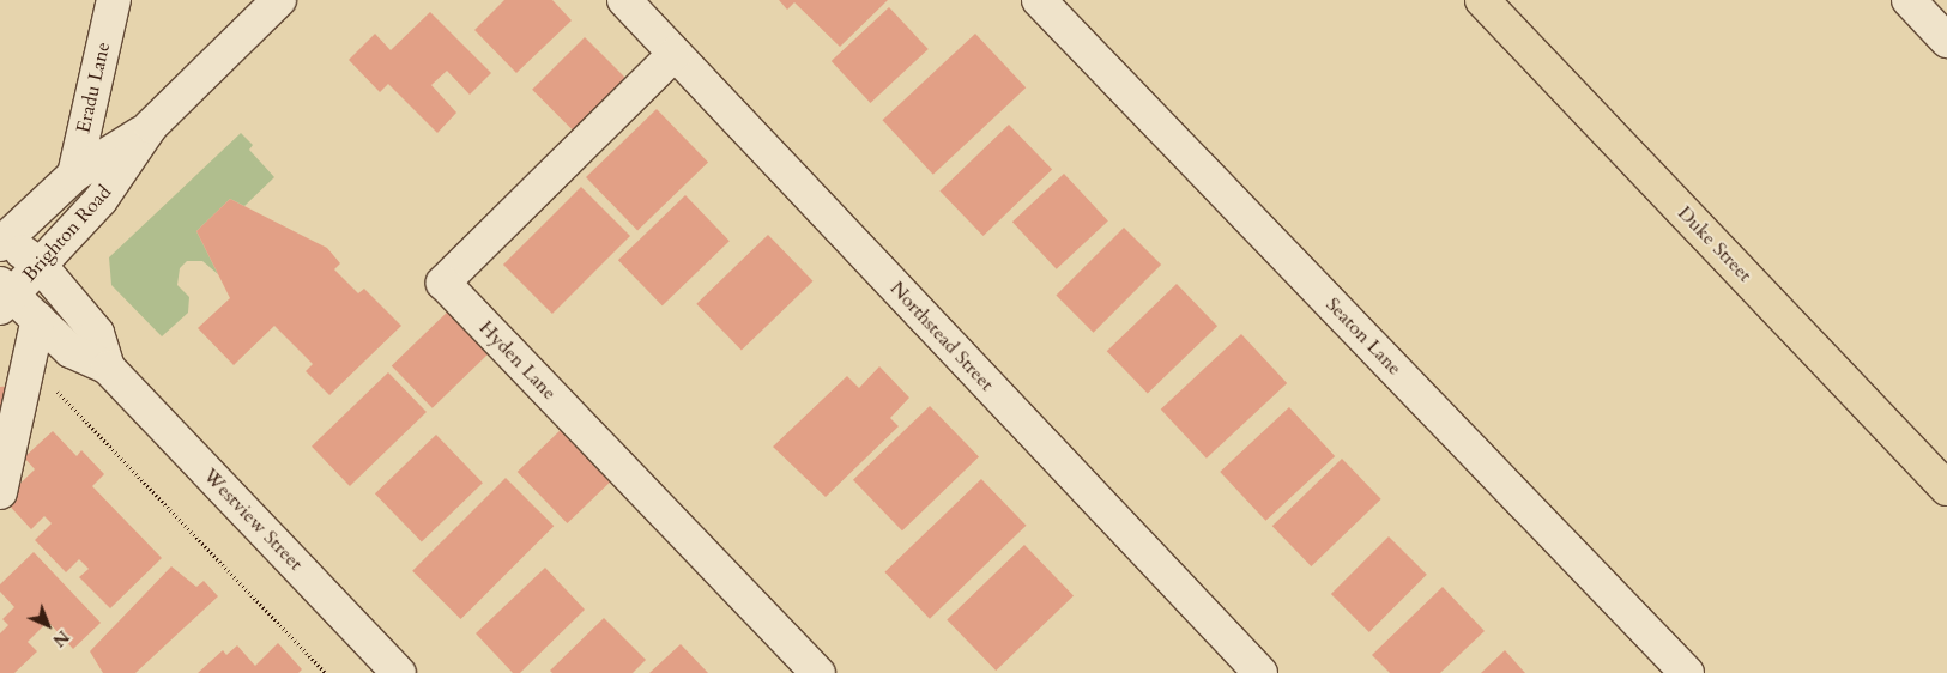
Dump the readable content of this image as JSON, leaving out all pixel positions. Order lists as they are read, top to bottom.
{
  "streets": {
    "main road": ["Duke Street"],
    "street": [
      "Eradu Lane",
      "Brighton Road",
      "Northstead Street",
      "Seaton Lane",
      "Hyden Lane",
      "Westview Street"
    ]
  },
  "crossings": [
    ["Eradu Lane", "Brighton Road"],
    ["Brighton Road", "Westview Street"],
    ["Northstead Street", "Hyden Lane"]
  ],
  "north": "bottom right"
}
